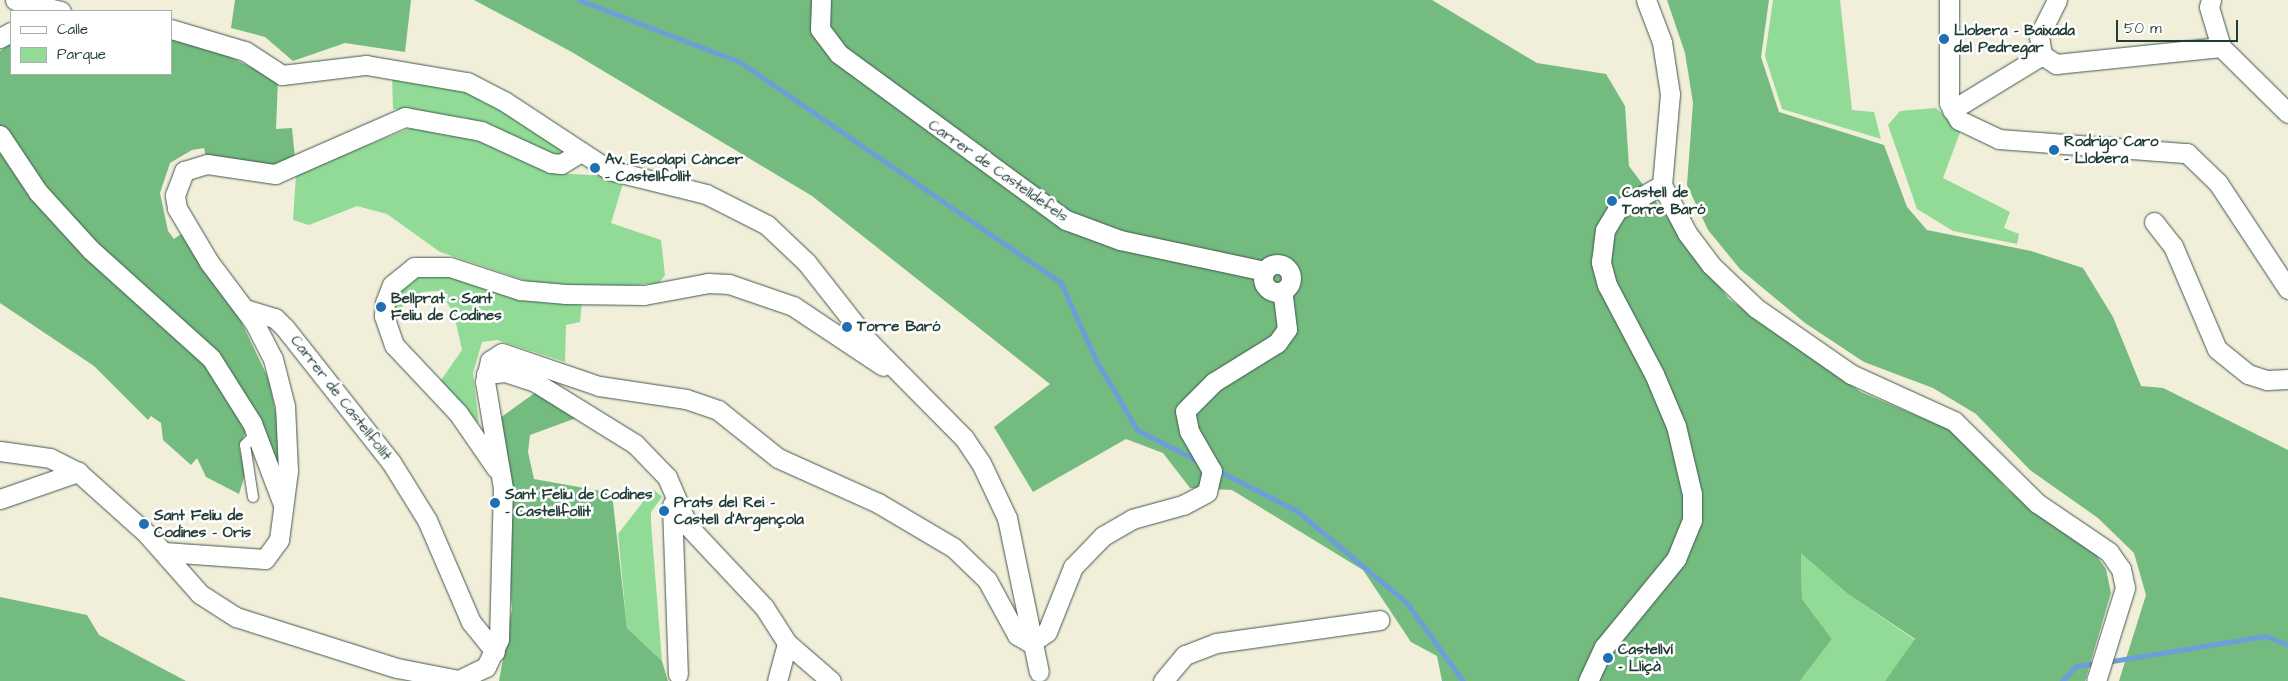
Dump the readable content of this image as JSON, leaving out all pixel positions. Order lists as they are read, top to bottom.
{
  "streets": {
    "street": ["Carrer de Castelldefels", "Carrer de Castellfollit"]
  },
  "places": [
    "Llobera - Baixada del Pedregar",
    "Rodrigo Caro - Llobera",
    "Av. Escolapi Càncer - Castellfollit",
    "Castell de Torre Baró",
    "Bellprat - Sant Feliu de Codines",
    "Torre Baró",
    "Sant Feliu de Codines - Castellfollit",
    "Prats del Rei - Castell d'Argençola",
    "Sant Feliu de Codines - Oris",
    "Castellví - Lliçà"
  ],
  "legend": ["Calle", "Parque"],
  "scale_bar": "50 m"
}
